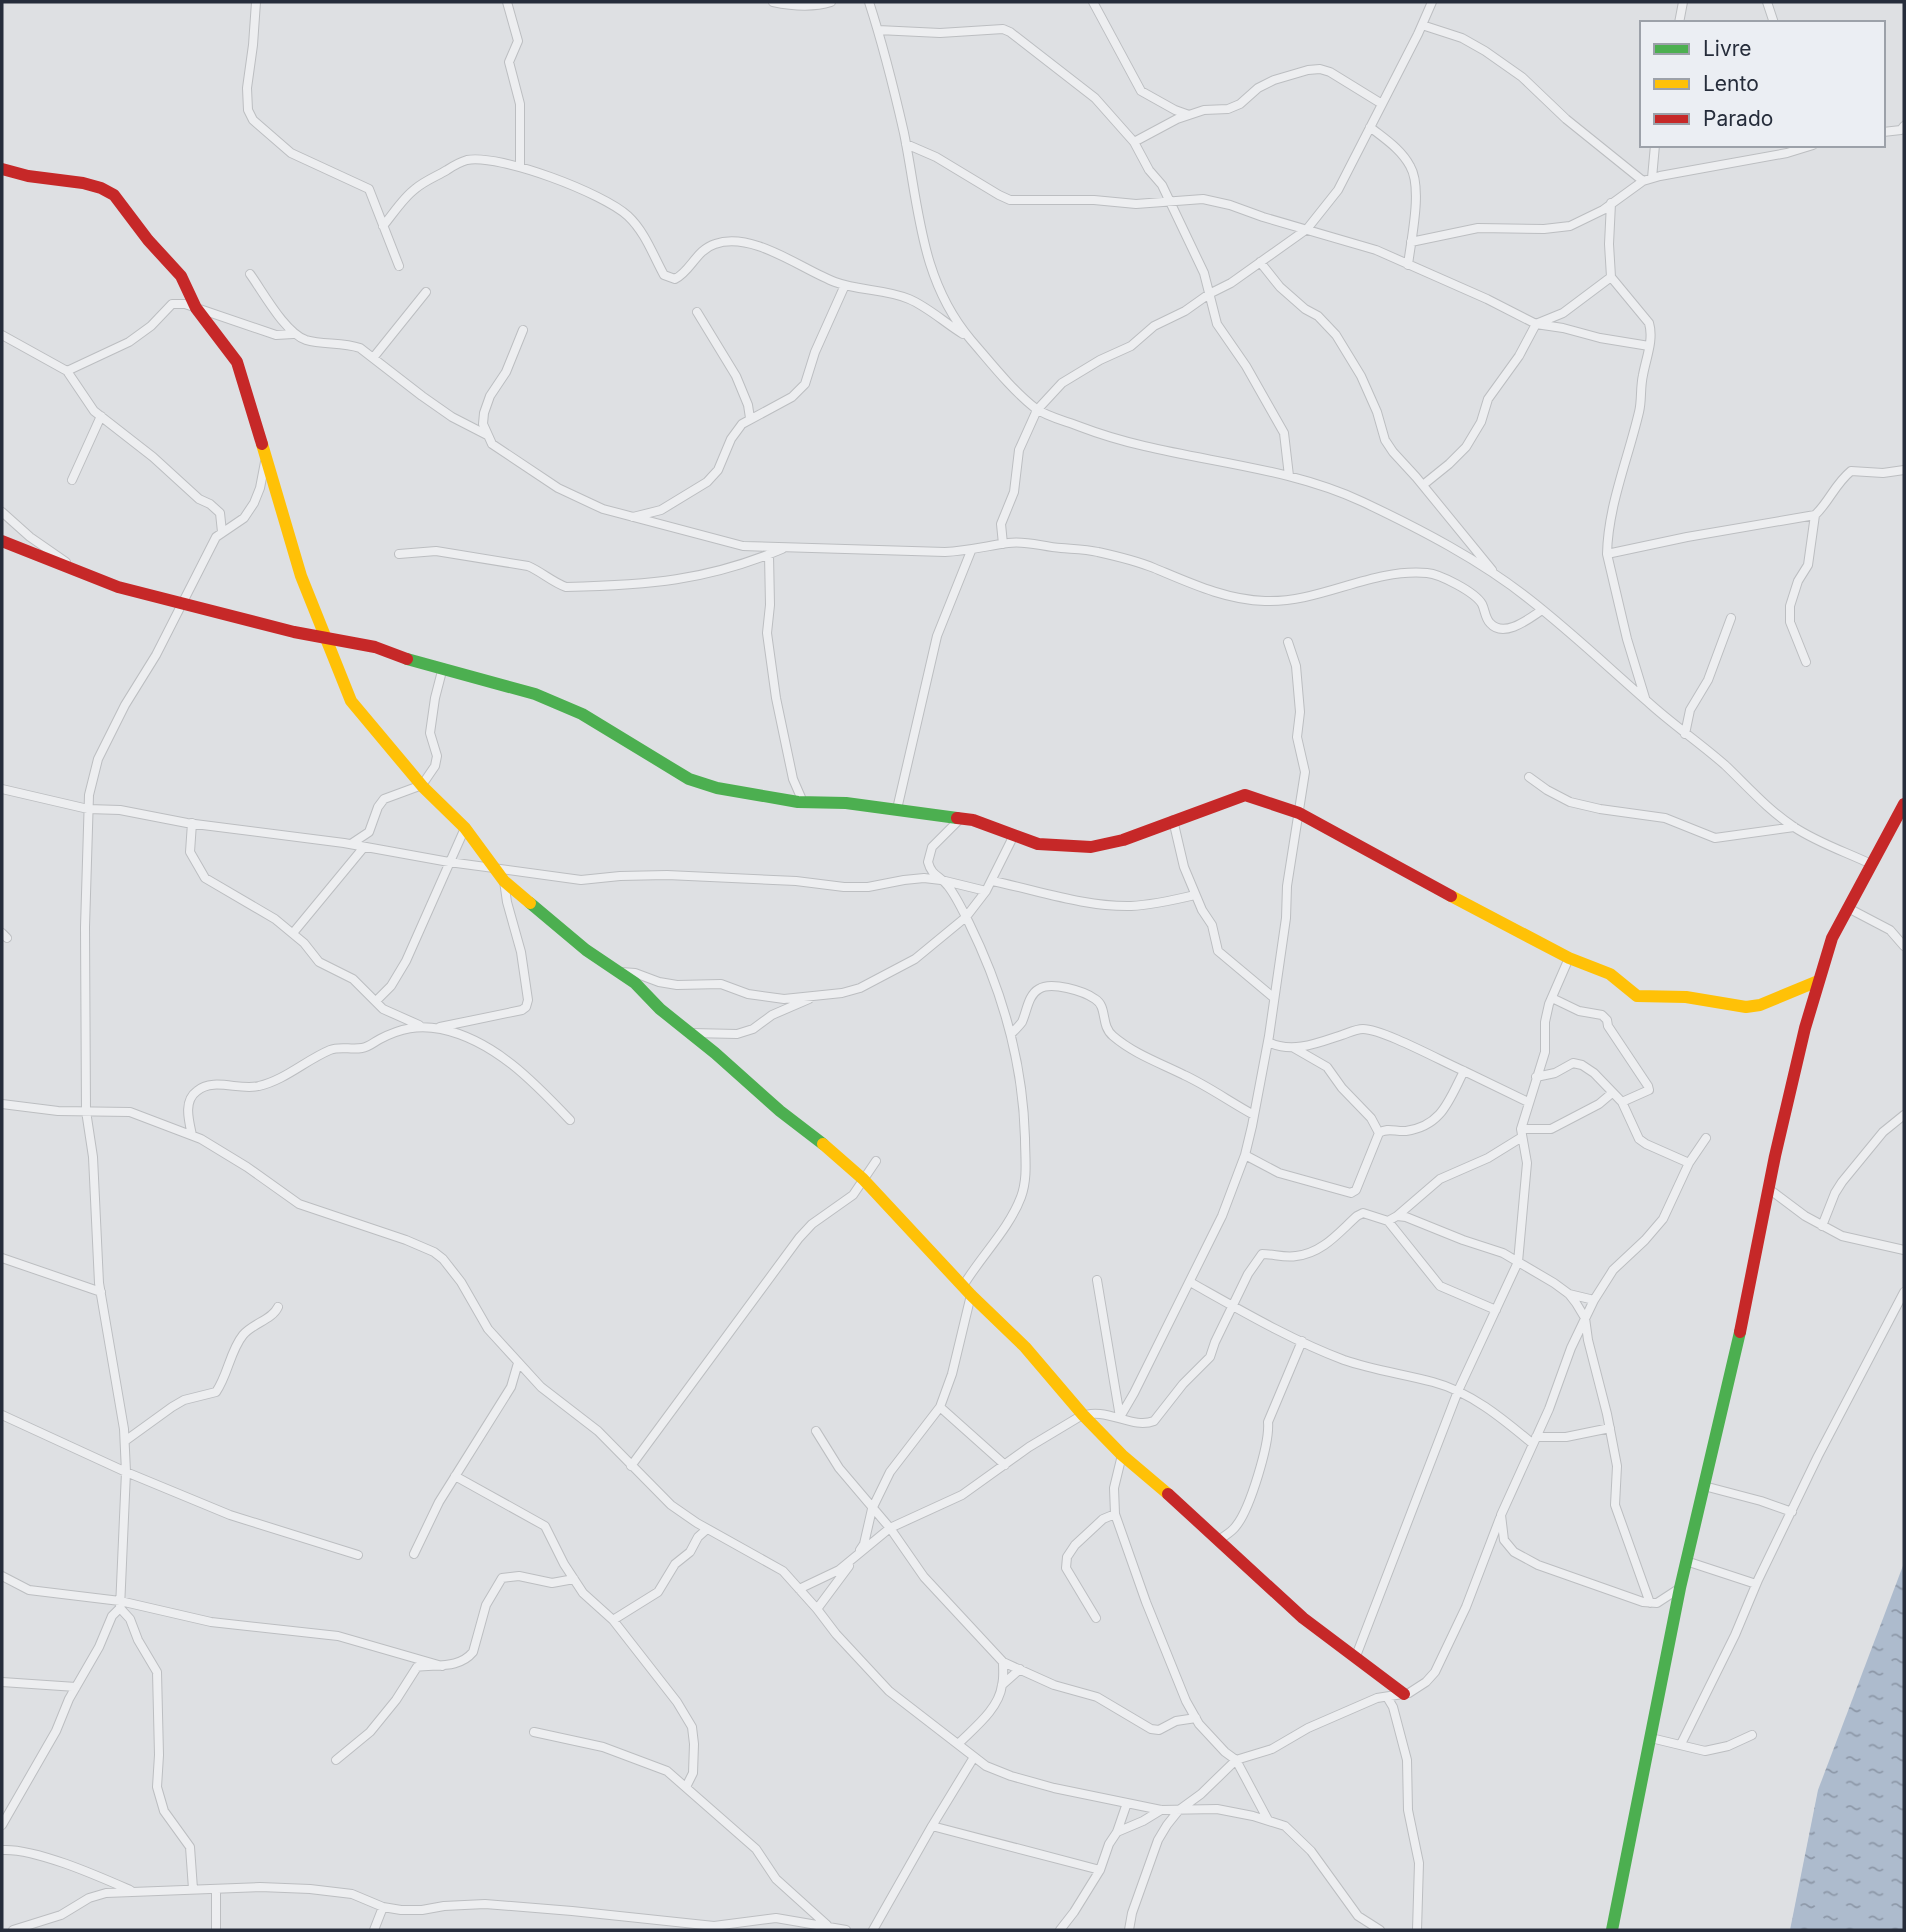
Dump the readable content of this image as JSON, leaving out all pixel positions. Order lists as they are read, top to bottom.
{
  "legend": ["Livre", "Lento", "Parado"]
}
